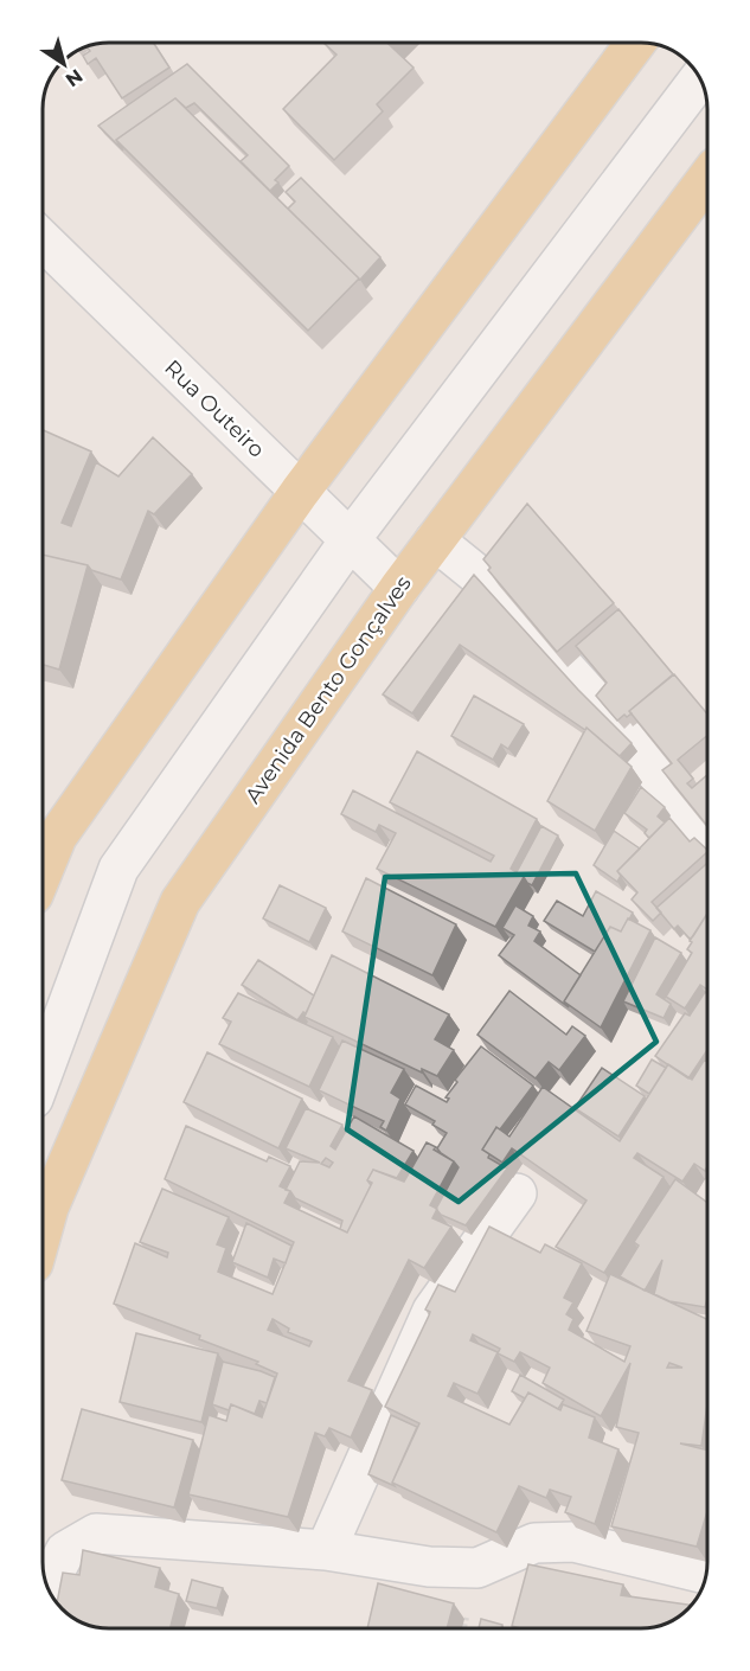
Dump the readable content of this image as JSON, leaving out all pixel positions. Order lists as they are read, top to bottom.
{
  "streets": {
    "main road": ["Avenida Bento Gonçalves"],
    "street": ["Rua Outeiro"]
  },
  "crossings": [
    ["Rua Outeiro", "Avenida Bento Gonçalves"]
  ],
  "north": "bottom right"
}
